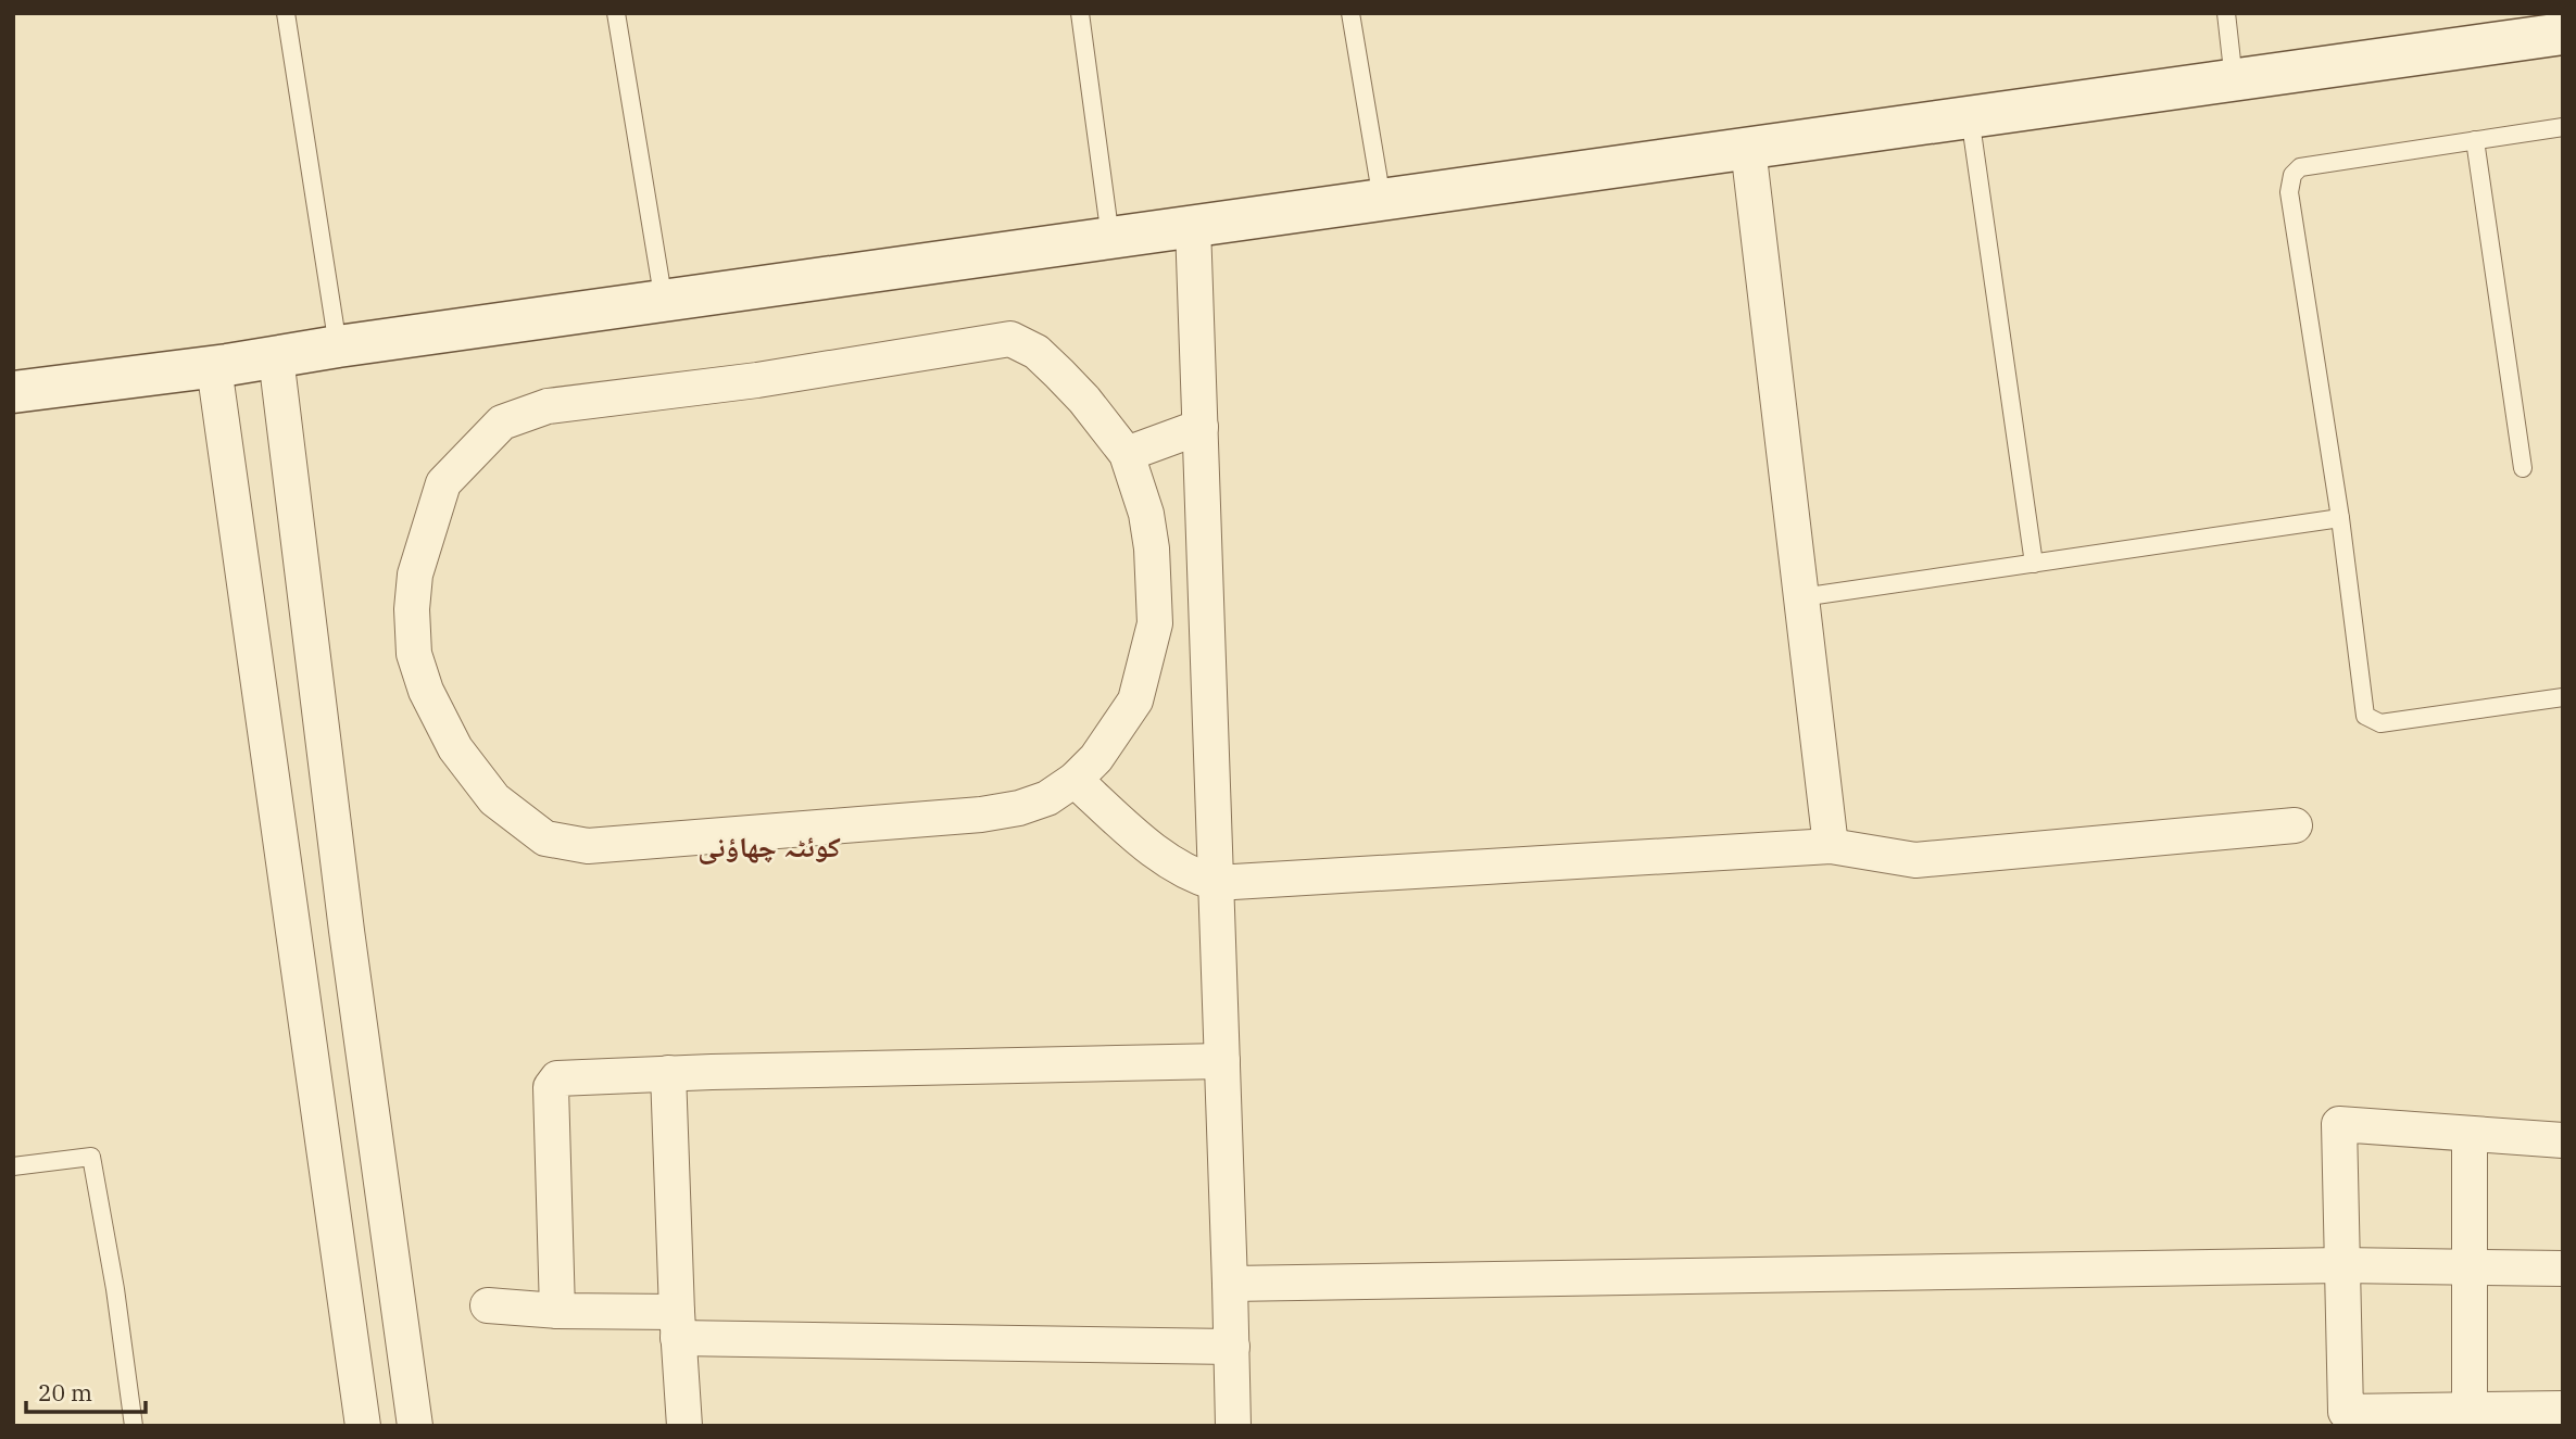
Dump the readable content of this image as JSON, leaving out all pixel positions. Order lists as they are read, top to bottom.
{
  "districts": ["کوئٹہ چھاؤنی"],
  "scale_bar": "20 m"
}
